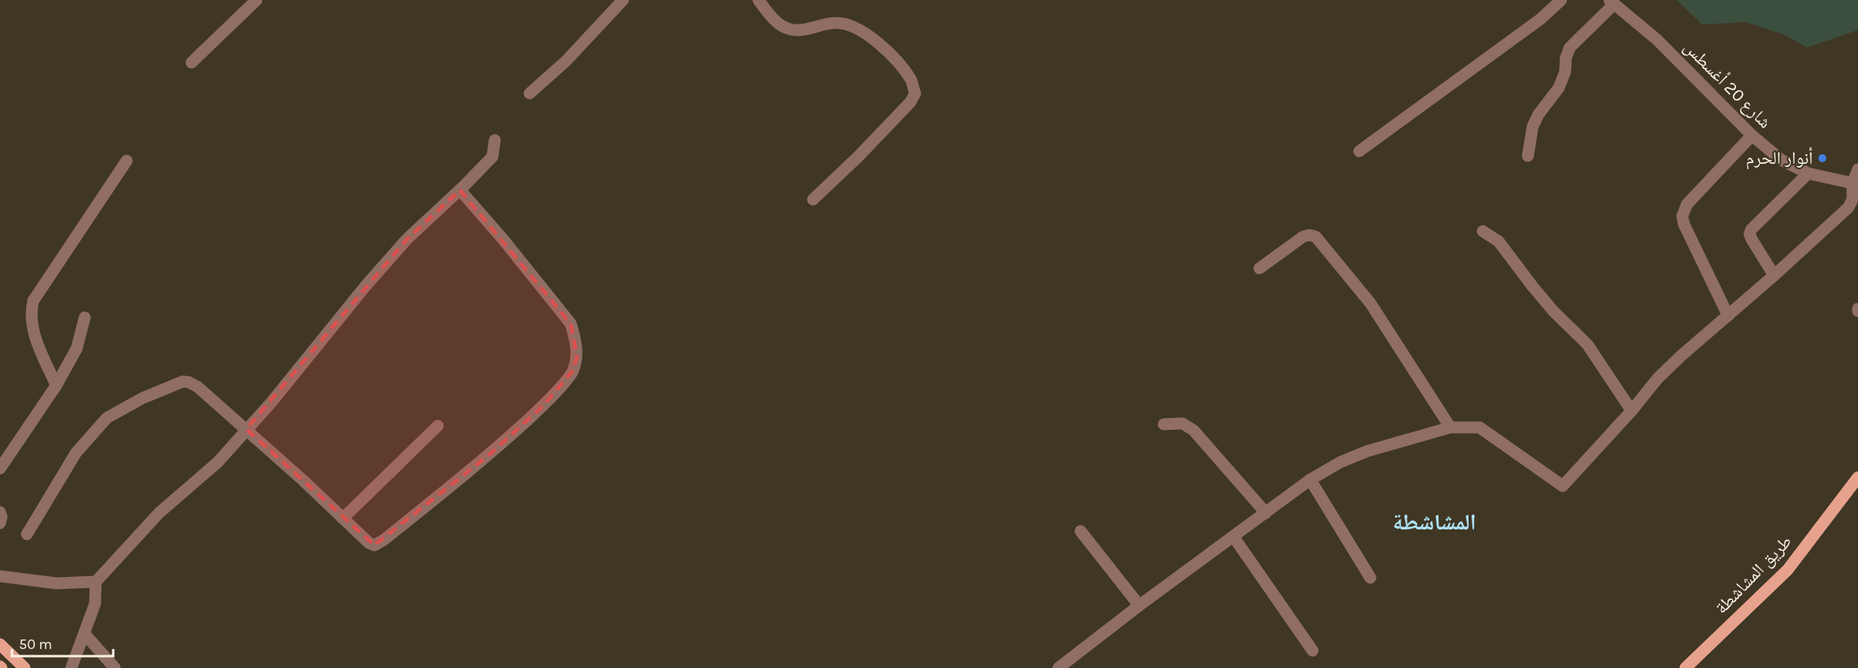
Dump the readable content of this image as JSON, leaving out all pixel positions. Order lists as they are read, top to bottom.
{
  "streets": {
    "main road": ["طريق المشاشطة"],
    "street": ["شارع 20 أغسطس"]
  },
  "districts": ["المشاشطة"],
  "places": ["أنوار الحرم"],
  "scale_bar": "50 m"
}
